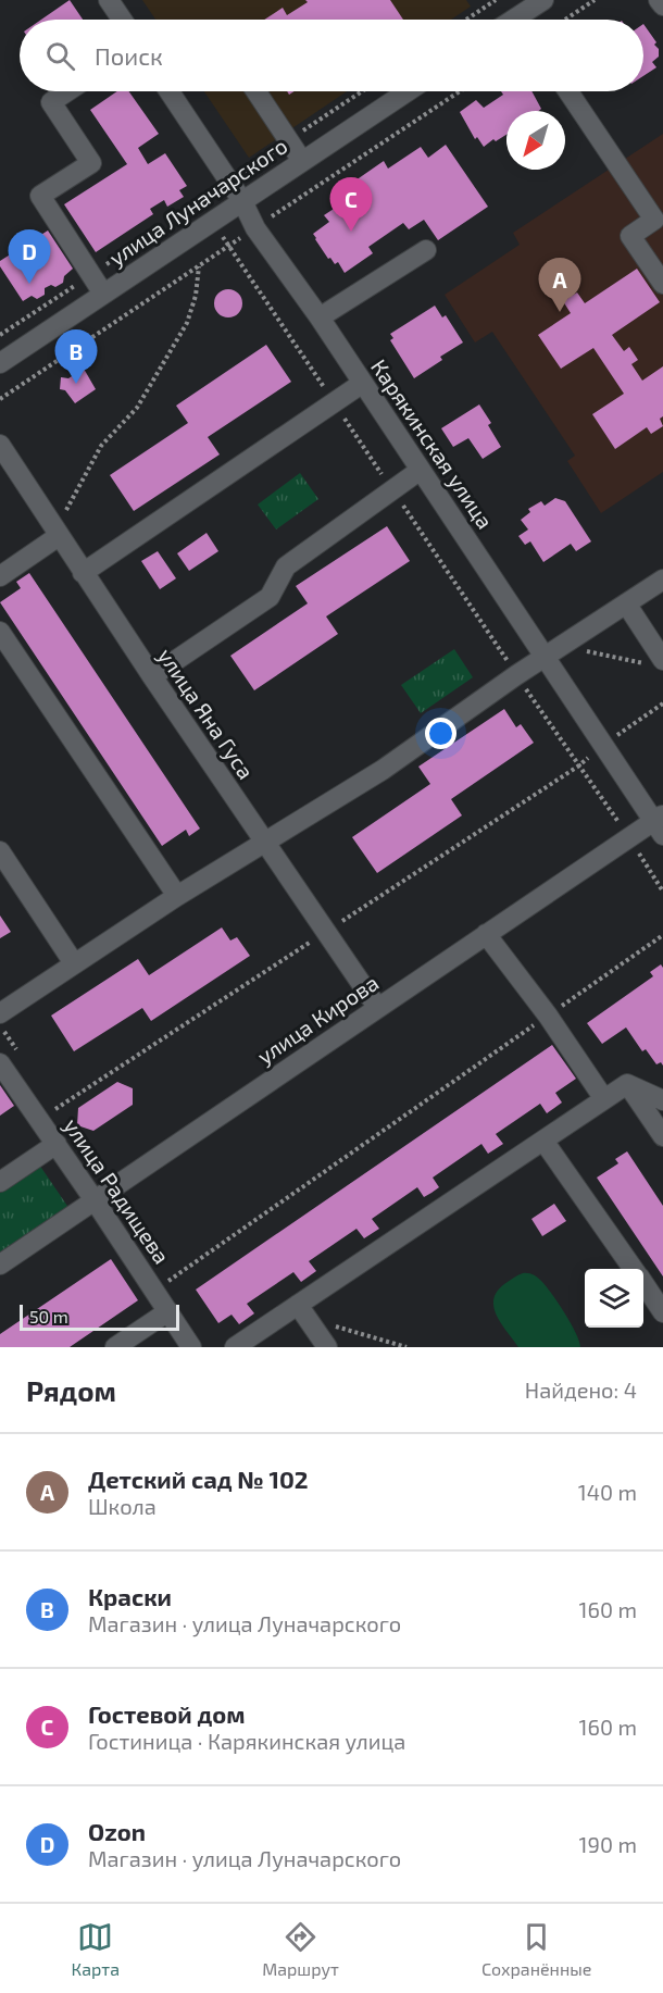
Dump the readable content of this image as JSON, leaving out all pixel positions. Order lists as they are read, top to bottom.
{
  "streets": {
    "street": [
      "улица Луначарского",
      "Карякинская улица",
      "улица Яна Гуса",
      "улица Кирова",
      "улица Радищева"
    ]
  },
  "crossings": [
    ["улица Луначарского", "Карякинская улица"],
    ["Карякинская улица", "улица Кирова"],
    ["улица Яна Гуса", "улица Кирова"],
    ["улица Кирова", "улица Радищева"]
  ],
  "scale_bar": "50 m",
  "north": "bottom left",
  "page": {
    "search": "Поиск",
    "pins": [
      "C",
      "D",
      "A",
      "B"
    ],
    "scale": "50 m",
    "heading": ["Рядом", "Найдено: 4"],
    "list": [
      {
        "mark": "A",
        "name": "Детский сад № 102",
        "note": "Школа",
        "value": "140 m"
      },
      {
        "mark": "B",
        "name": "Краски",
        "note": "Магазин · улица Луначарского",
        "value": "160 m"
      },
      {
        "mark": "C",
        "name": "Гостевой дом",
        "note": "Гостиница · Карякинская улица",
        "value": "160 m"
      },
      {
        "mark": "D",
        "name": "Ozon",
        "note": "Магазин · улица Луначарского",
        "value": "190 m"
      }
    ],
    "nav": ["Карта", "Маршрут", "Сохранённые"]
  }
}
